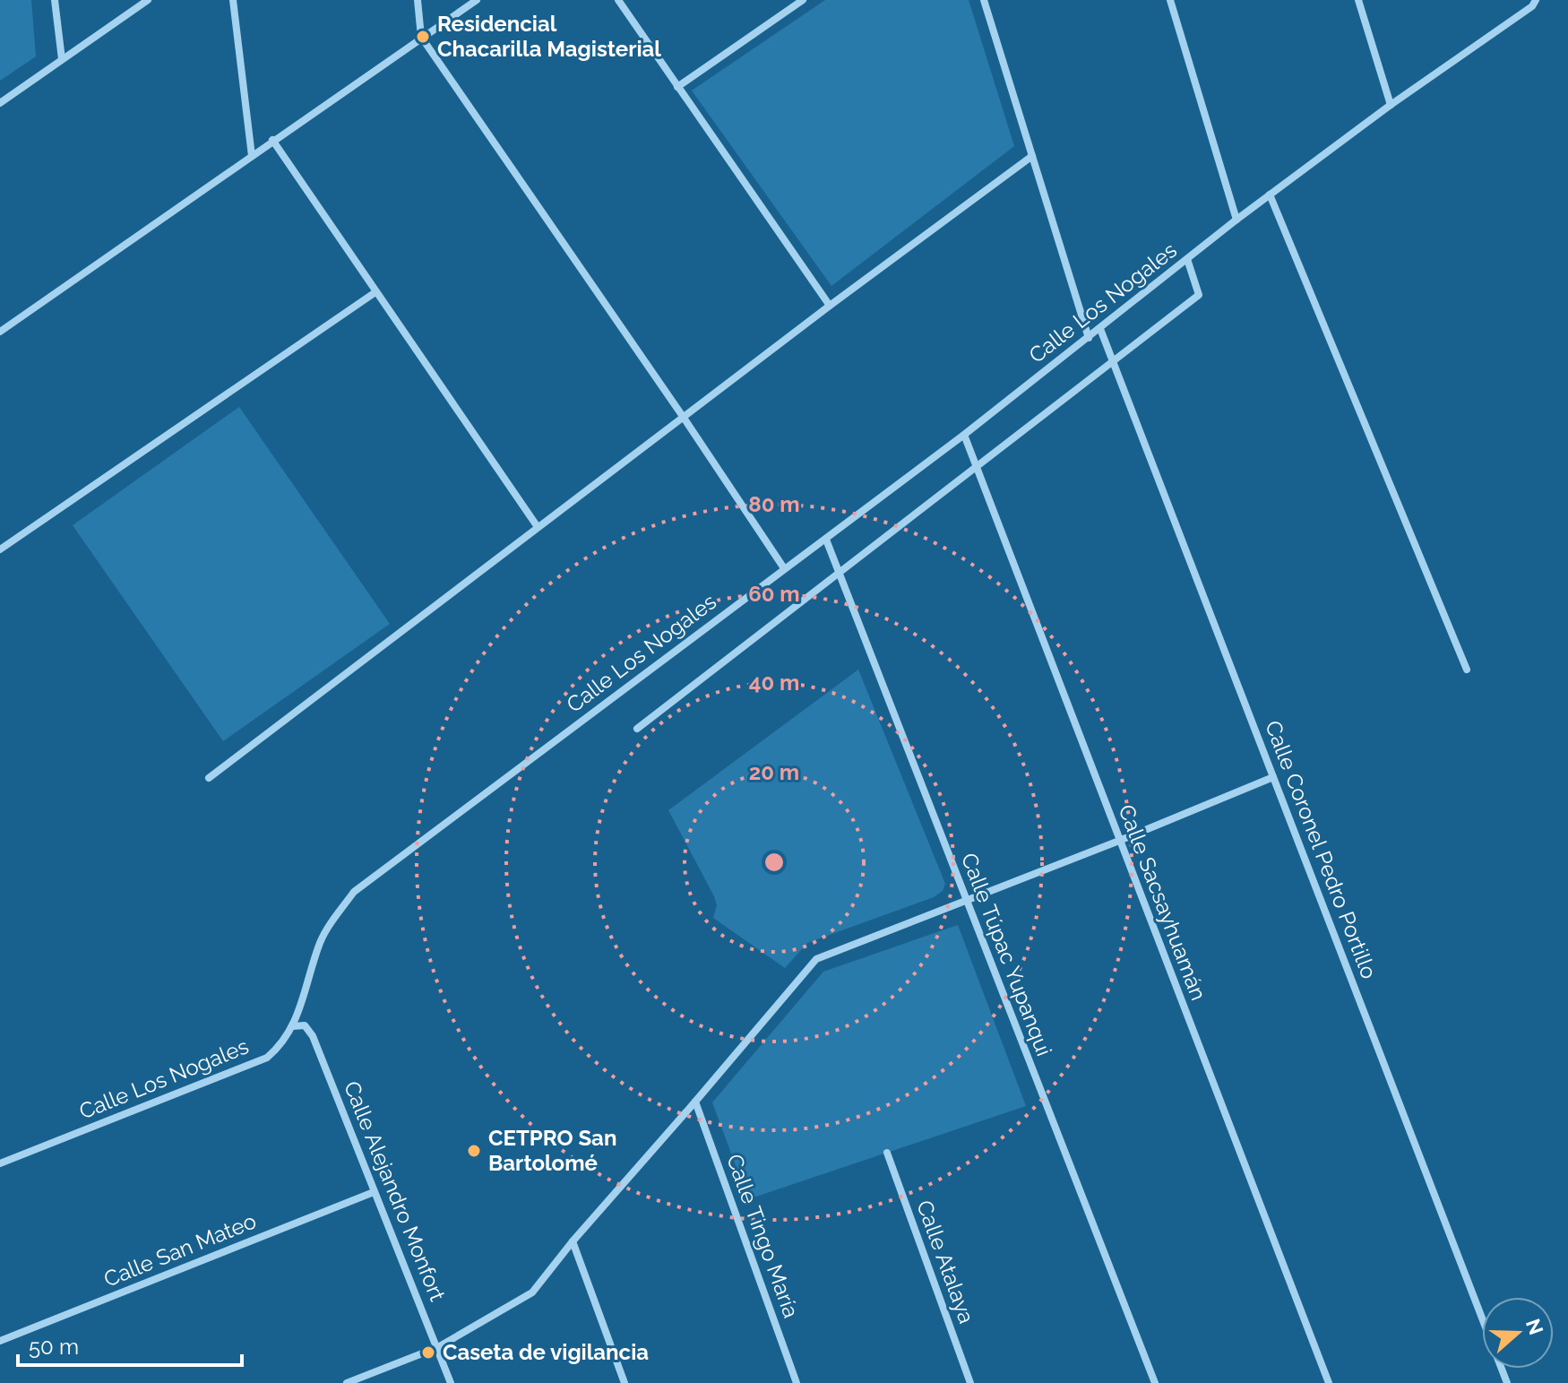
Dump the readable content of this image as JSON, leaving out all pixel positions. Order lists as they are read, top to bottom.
{
  "streets": {
    "street": [
      "Calle Los Nogales",
      "Calle Coronel Pedro Portillo",
      "Calle Sacsayhuamán",
      "Calle Túpac Yupanqui",
      "Calle Alejandro Monfort",
      "Calle Tingo María",
      "Calle San Mateo",
      "Calle Atalaya"
    ]
  },
  "crossings": [
    ["Calle Los Nogales", "Calle Coronel Pedro Portillo"],
    ["Calle Los Nogales", "Calle Sacsayhuamán"],
    ["Calle Los Nogales", "Calle Túpac Yupanqui"],
    ["Calle Los Nogales", "Calle Alejandro Monfort"],
    ["Calle Alejandro Monfort", "Calle San Mateo"]
  ],
  "places": ["Residencial Chacarilla Magisterial", "CETPRO San Bartolomé", "Caseta de vigilancia"],
  "scale_bar": "50 m",
  "north": "right",
  "rings": [
    "80 m",
    "60 m",
    "40 m",
    "20 m"
  ]
}
